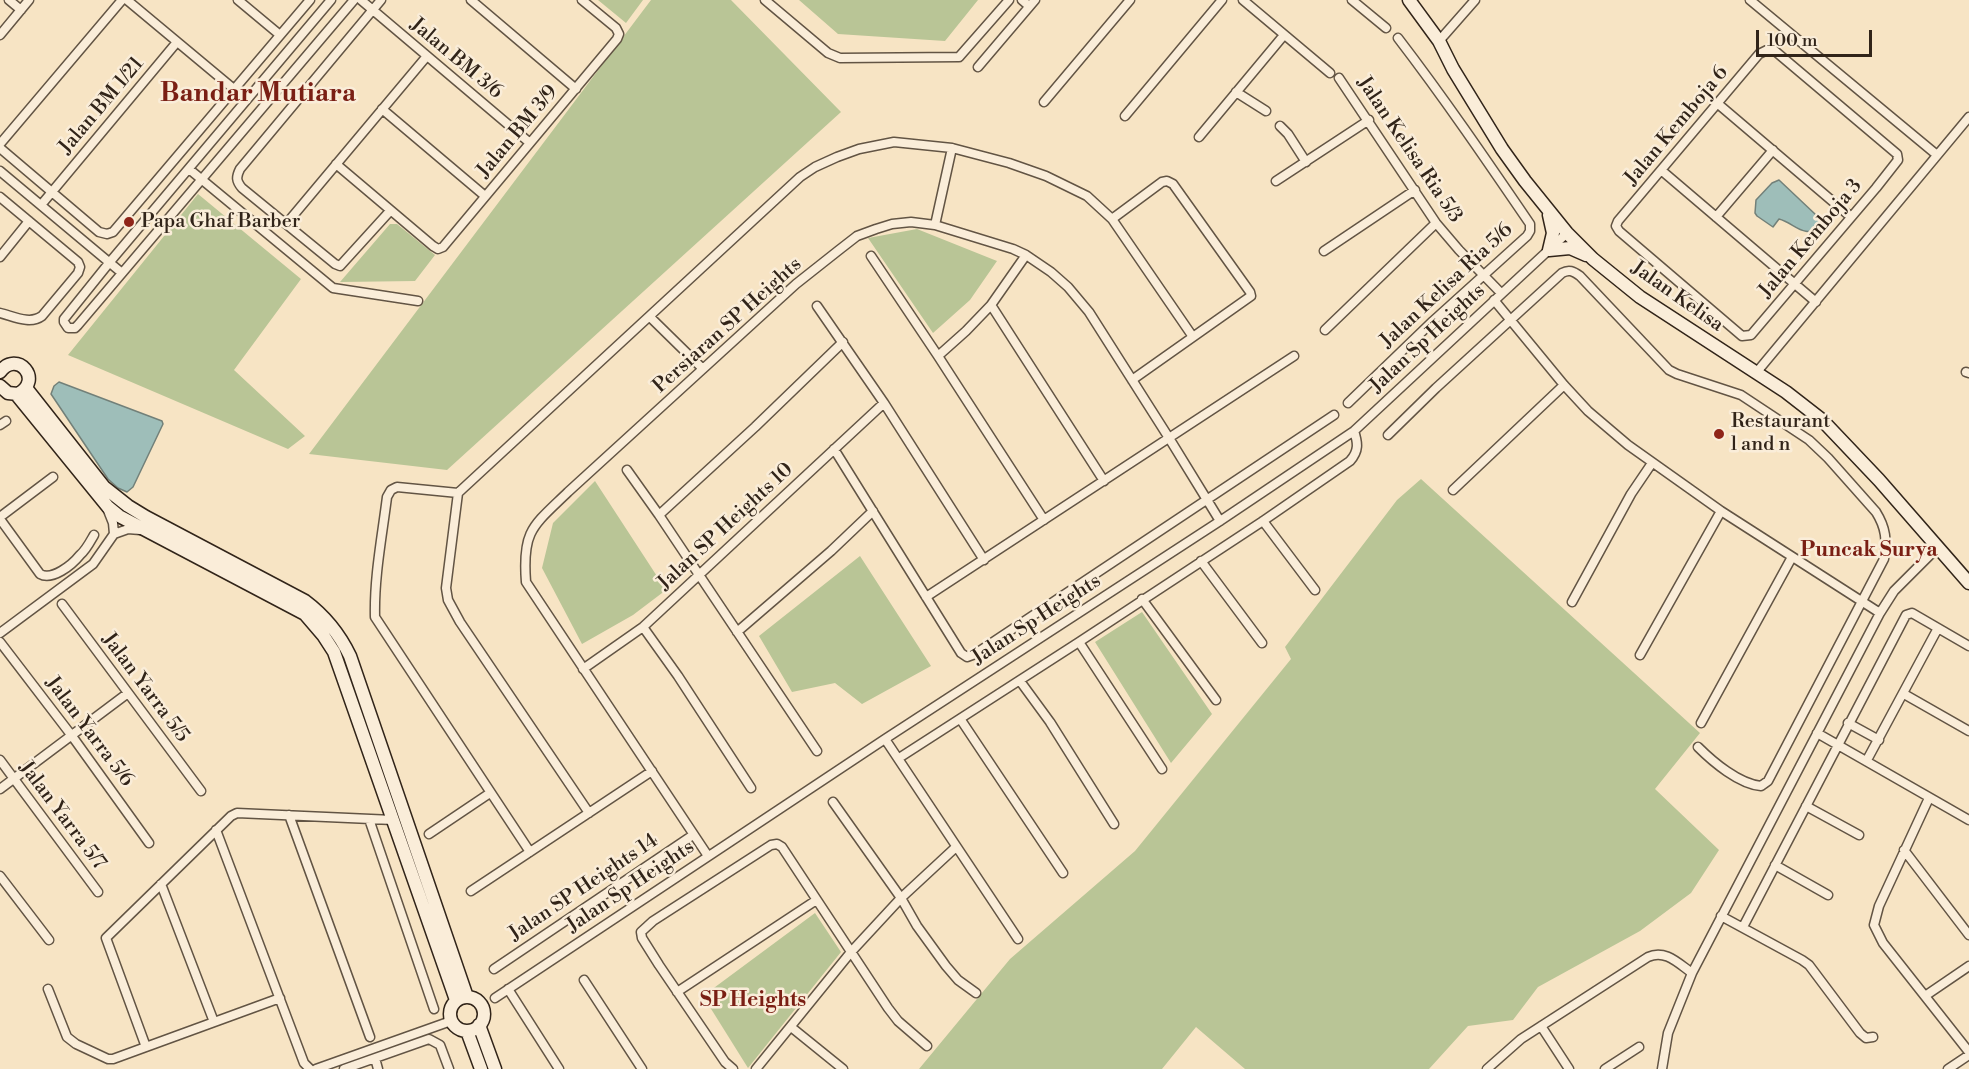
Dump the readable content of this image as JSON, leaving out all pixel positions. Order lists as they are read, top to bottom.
{
  "streets": {
    "street": [
      "Jalan BM 3/6",
      "Jalan BM 1/21",
      "Jalan Kemboja 6",
      "Jalan BM 3/9",
      "Jalan Kelisa Ria 5/3",
      "Jalan Kemboja 3",
      "Jalan Kelisa Ria 5/6",
      "Jalan Kelisa",
      "Persiaran SP Heights",
      "Jalan Sp Heights",
      "Jalan SP Heights 10",
      "Jalan Yarra 5/5",
      "Jalan Yarra 5/6",
      "Jalan Yarra 5/7",
      "Jalan SP Heights 14"
    ]
  },
  "crossings": [
    ["Jalan BM 3/6", "Jalan BM 3/9"],
    ["Jalan Kemboja 6", "Jalan Kemboja 3"],
    ["Jalan Kelisa Ria 5/3", "Jalan Kelisa Ria 5/6"],
    ["Jalan Kelisa Ria 5/3", "Jalan Sp Heights"],
    ["Jalan Kelisa", "Jalan Sp Heights"],
    ["Persiaran SP Heights", "Jalan Sp Heights"],
    ["Persiaran SP Heights", "Jalan SP Heights 10"],
    ["Persiaran SP Heights", "Jalan SP Heights 14"]
  ],
  "districts": ["Bandar Mutiara", "Puncak Surya", "SP Heights"],
  "places": ["Papa Ghaf Barber", "Restaurant l and n"],
  "scale_bar": "100 m"
}
